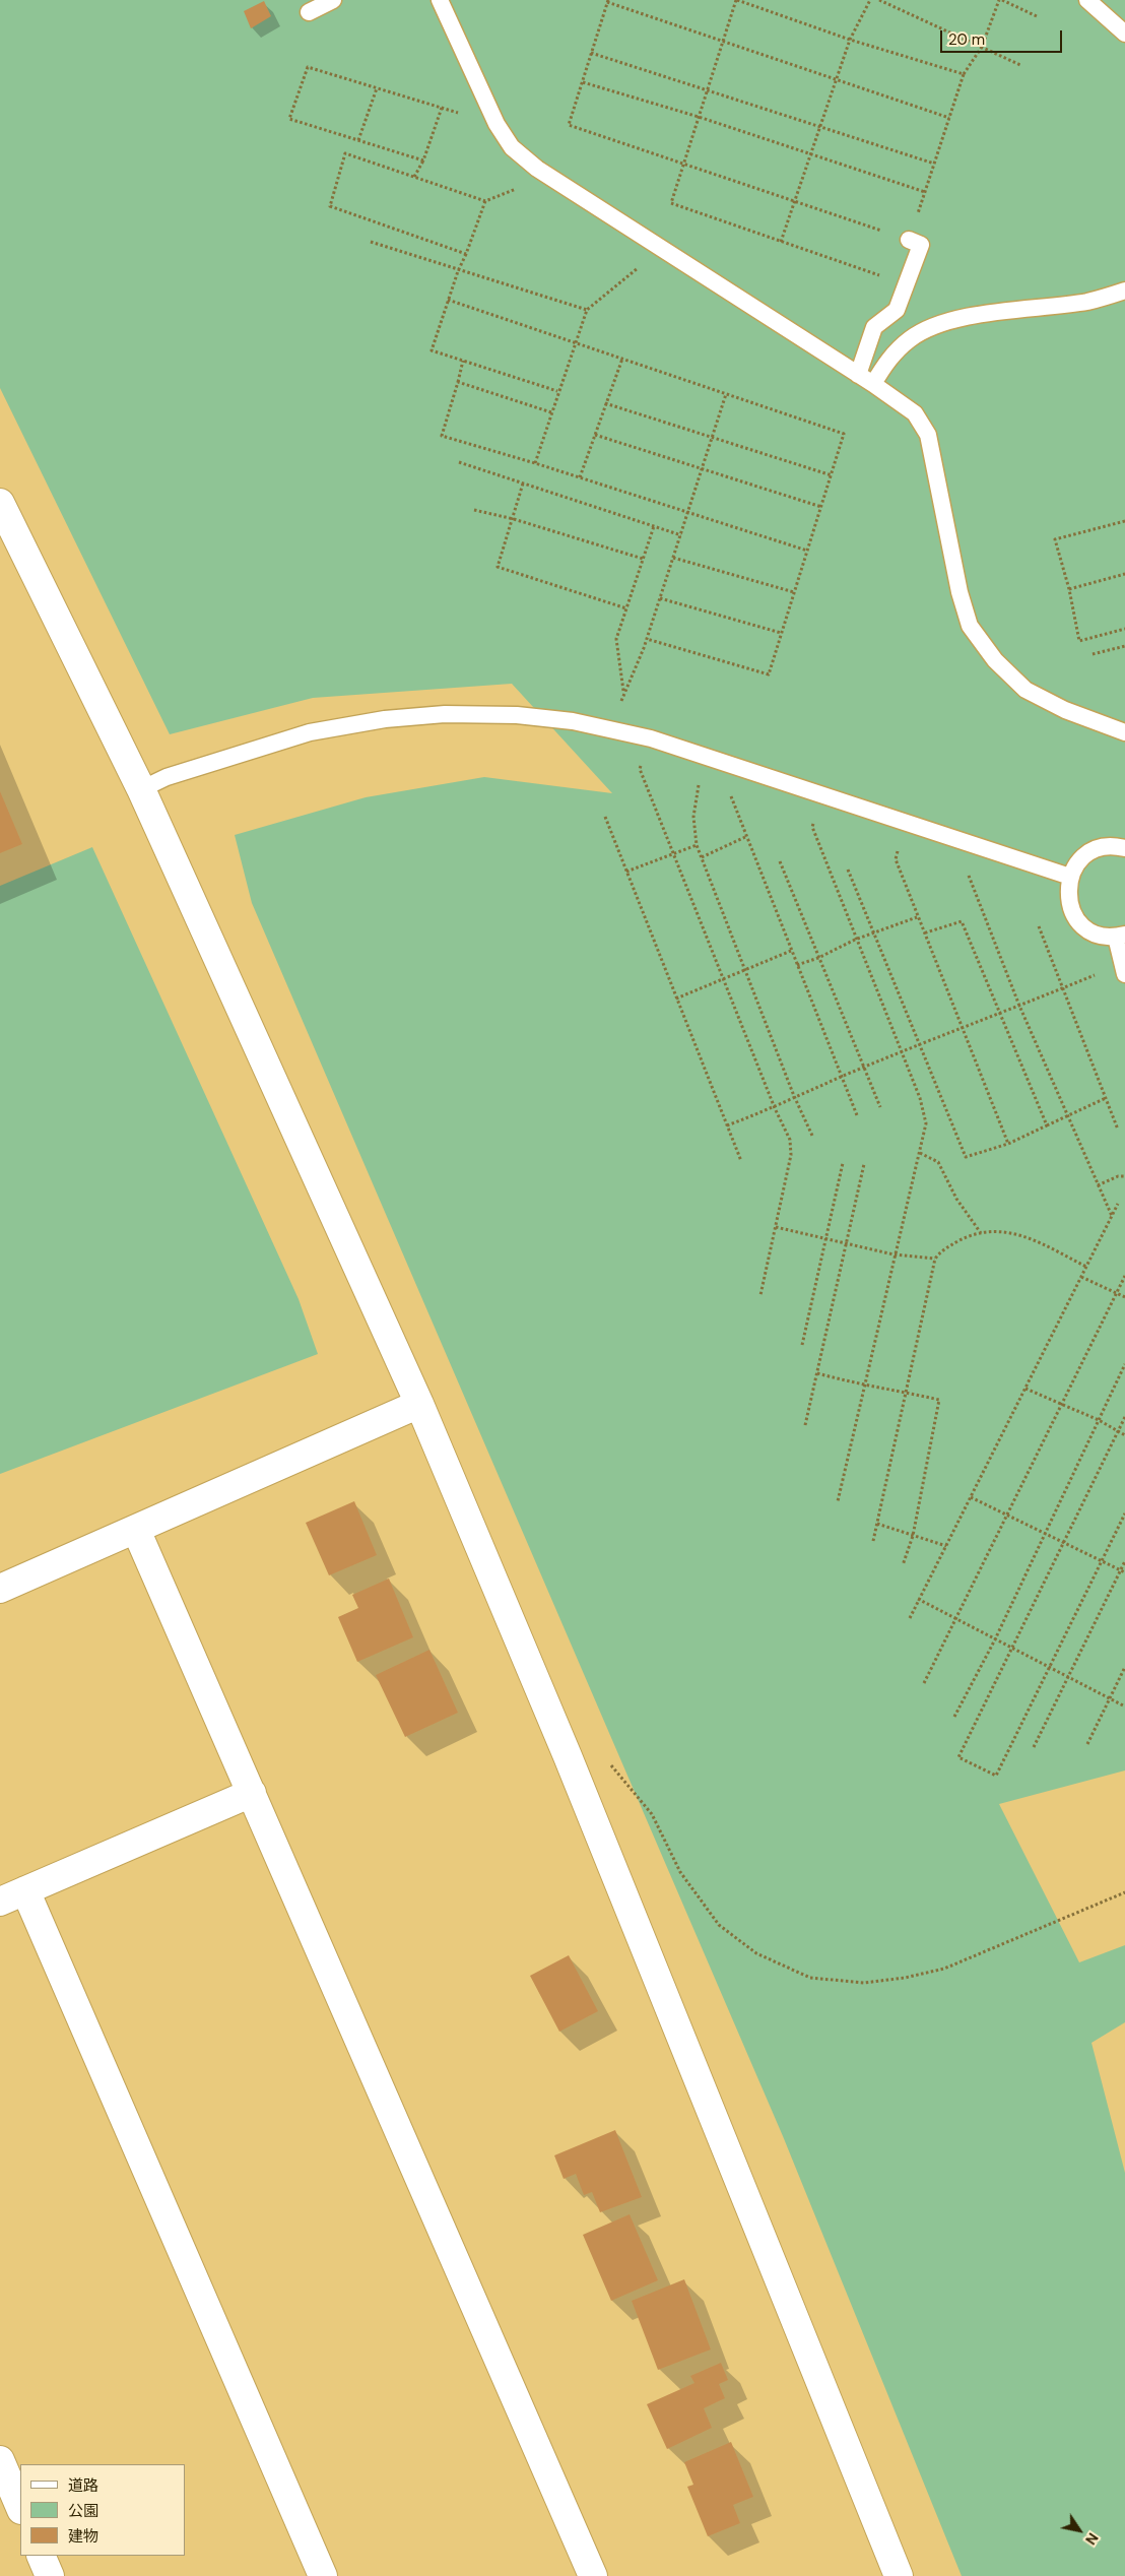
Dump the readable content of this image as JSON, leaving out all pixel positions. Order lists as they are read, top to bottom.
{
  "legend": ["道路", "公園", "建物"],
  "scale_bar": "20 m",
  "north": "bottom right"
}
